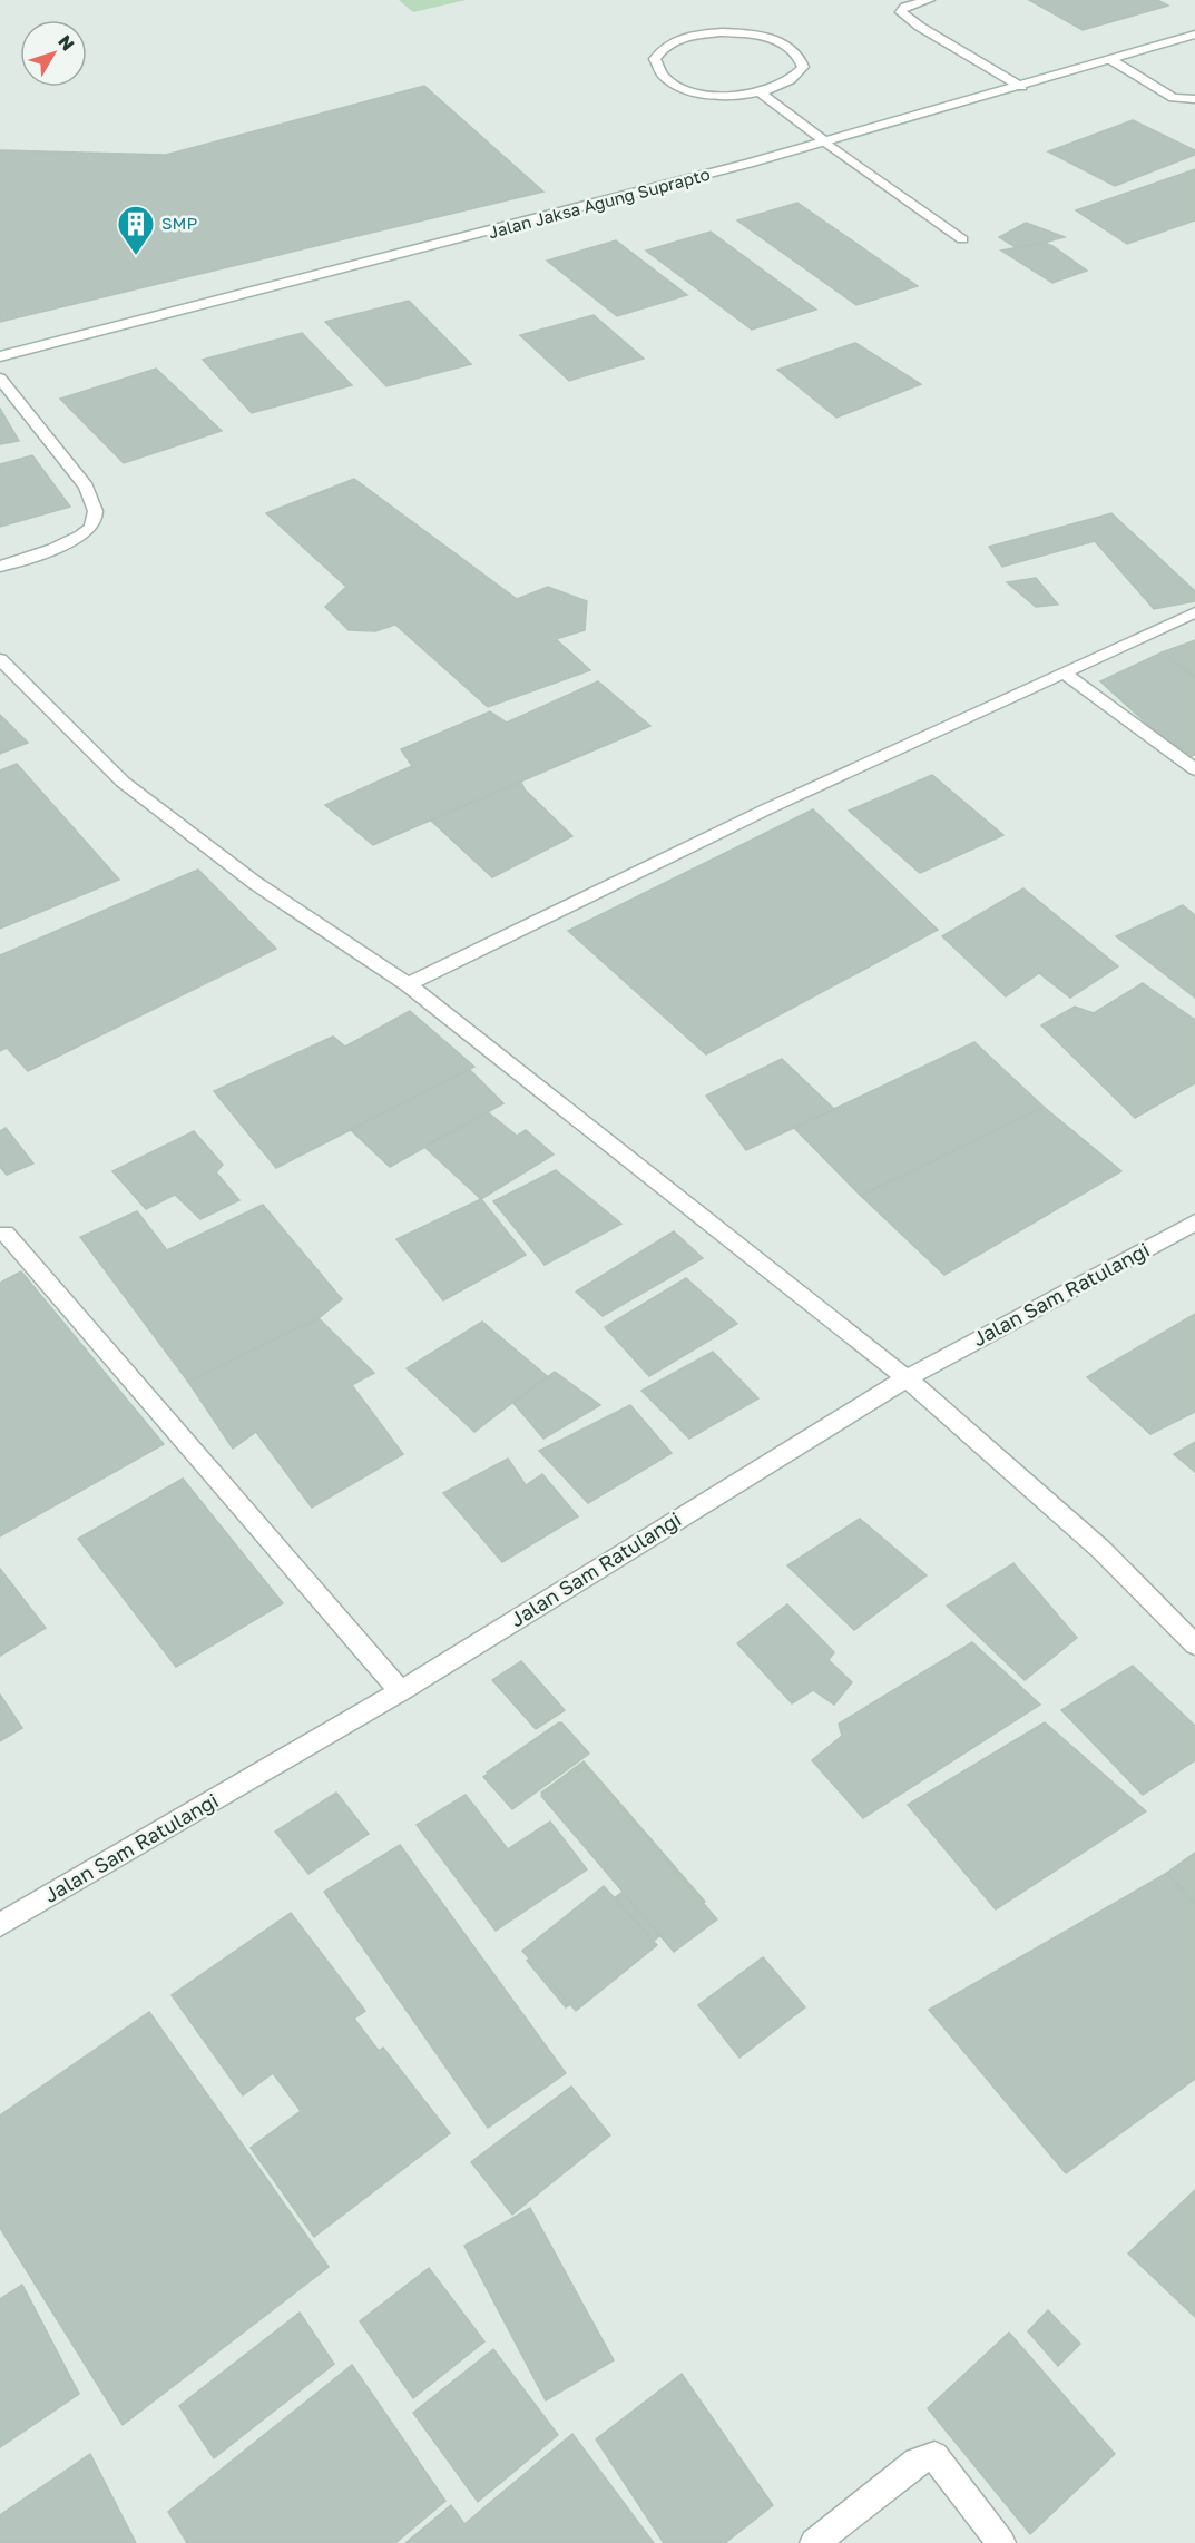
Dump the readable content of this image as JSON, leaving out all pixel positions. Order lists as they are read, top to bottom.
{
  "streets": {
    "street": ["Jalan Jaksa Agung Suprapto", "Jalan Sam Ratulangi"]
  },
  "places": {
    "building": ["SMP"]
  },
  "north": "top right"
}
